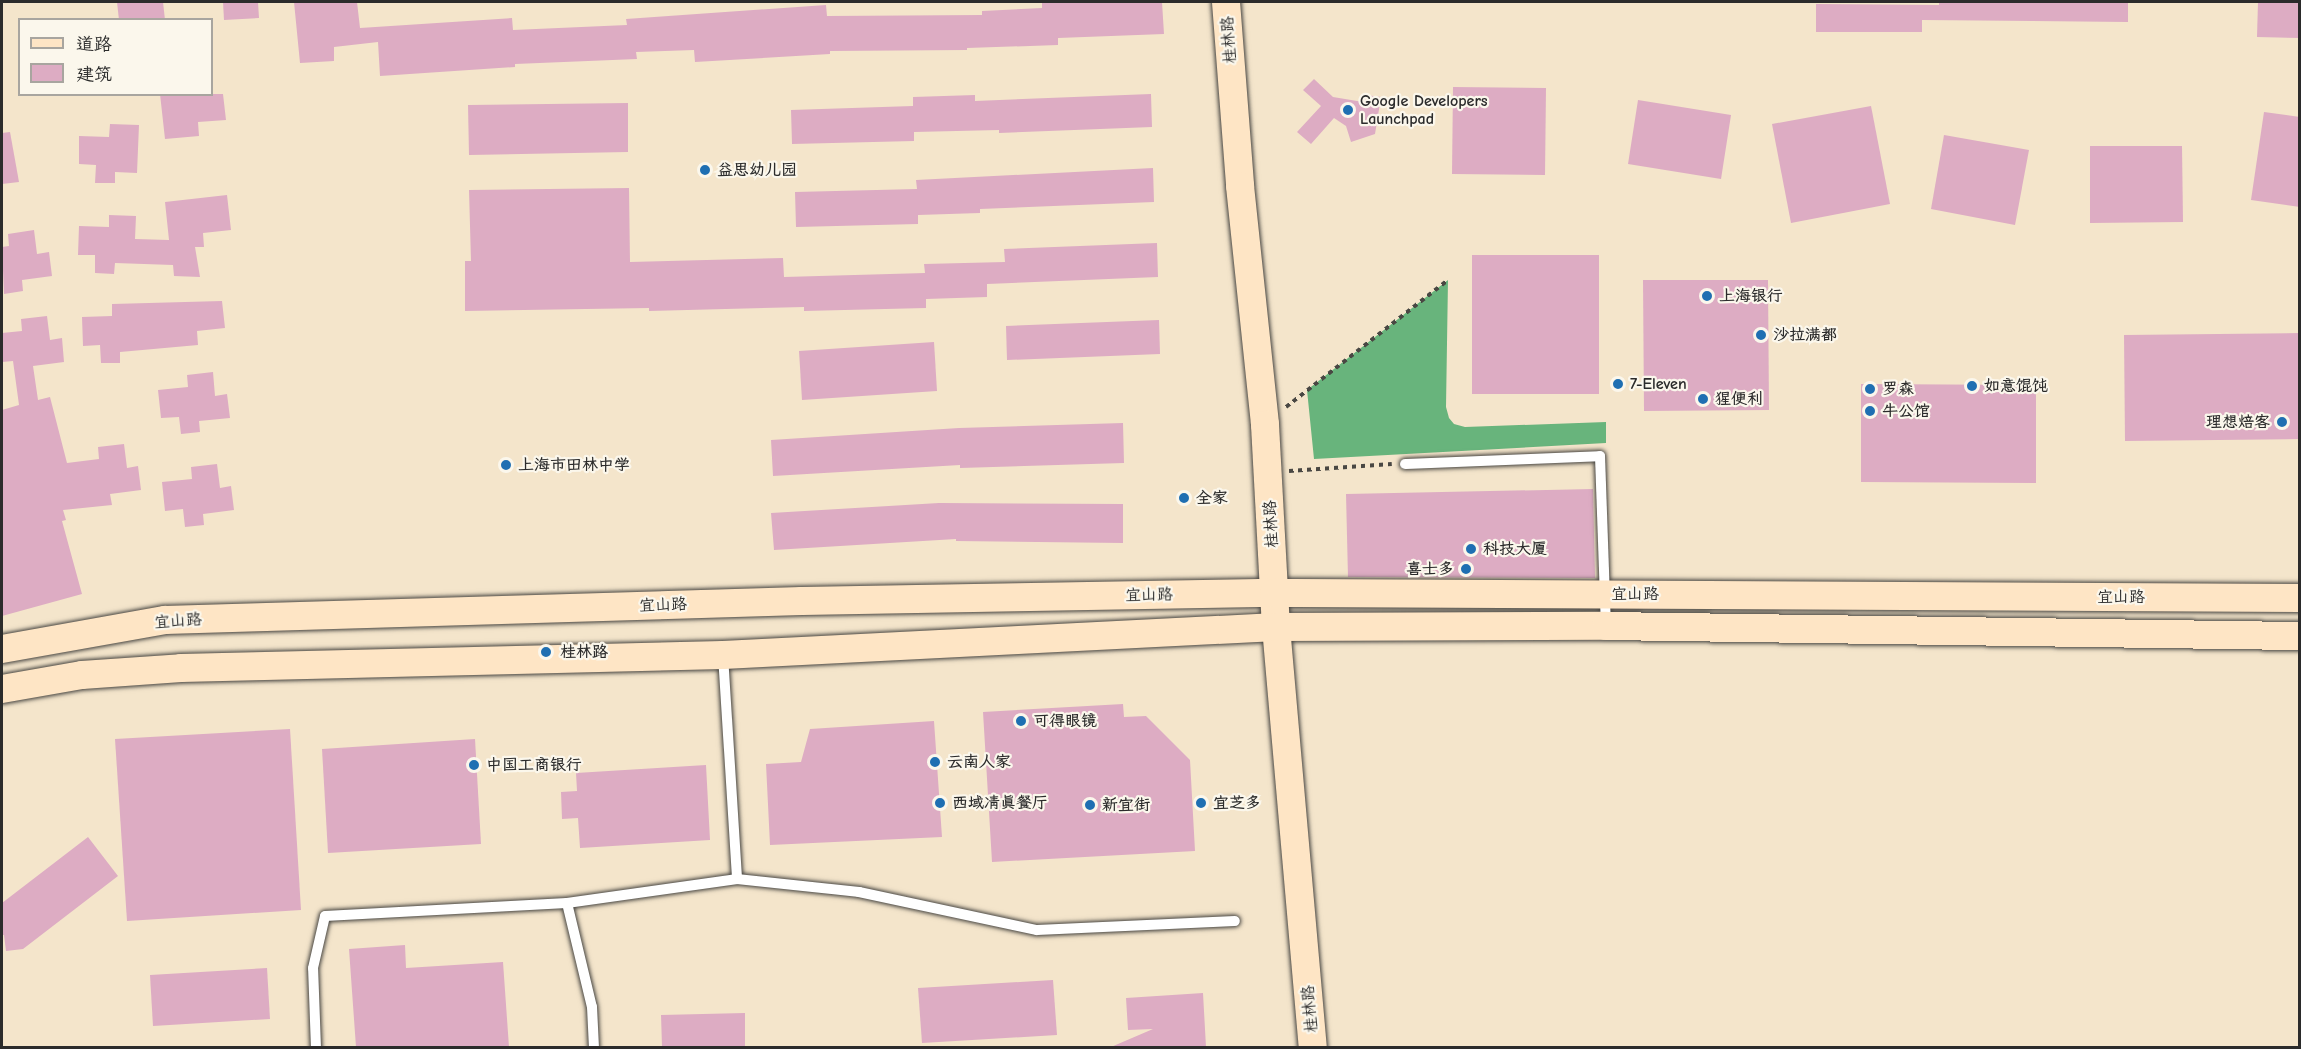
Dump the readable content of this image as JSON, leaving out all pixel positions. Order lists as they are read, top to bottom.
{
  "streets": {
    "main road": ["桂林路", "宜山路"]
  },
  "crossings": [
    ["桂林路", "宜山路"]
  ],
  "places": [
    "Google Developers Launchpad",
    "益思幼儿园",
    "上海银行",
    "沙拉满都",
    "7-Eleven",
    "如意馄饨",
    "罗森",
    "猩便利",
    "牛公馆",
    "理想焙客",
    "上海市田林中学",
    "全家",
    "科技大厦",
    "喜士多",
    "桂林路",
    "可得眼镜",
    "云南人家",
    "中国工商银行",
    "西域凊真餐厅",
    "宜芝多",
    "新宜街"
  ],
  "legend": ["道路", "建筑"]
}
